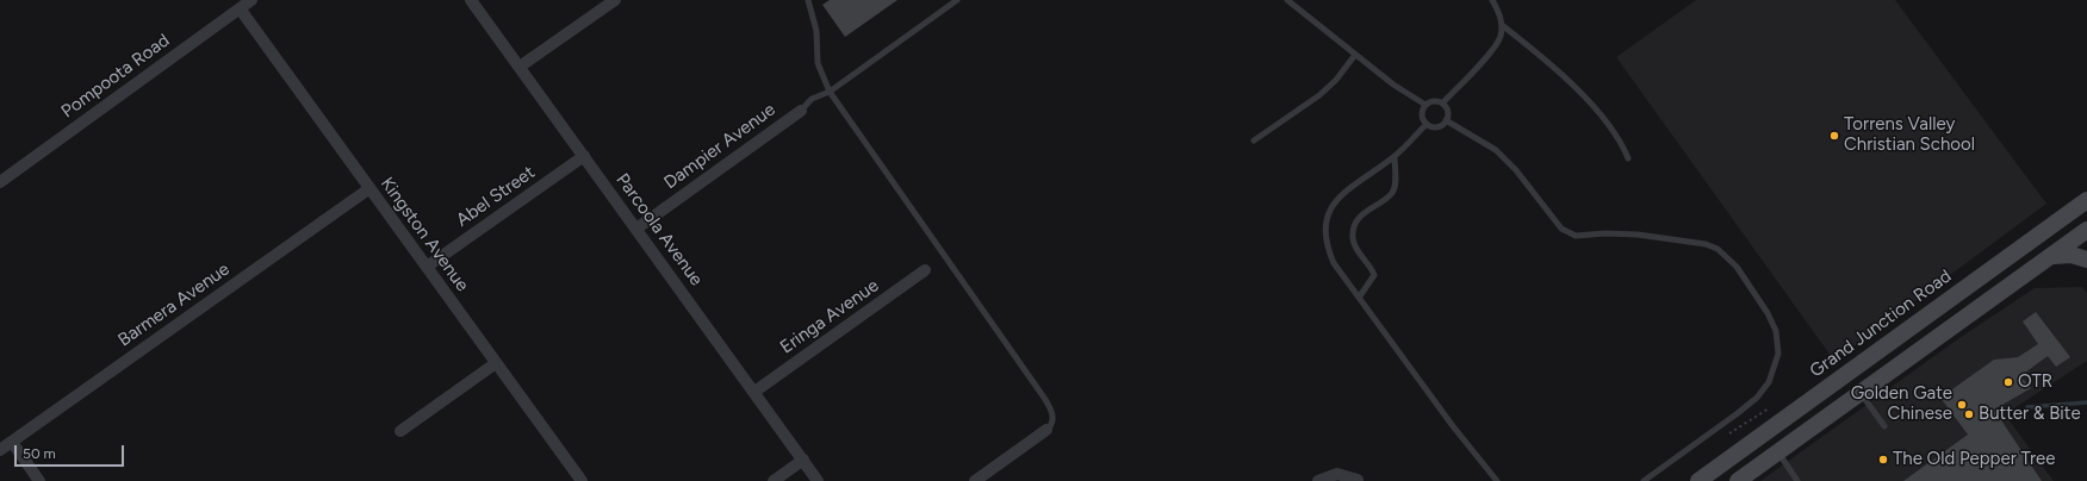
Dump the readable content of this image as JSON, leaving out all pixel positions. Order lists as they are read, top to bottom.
{
  "streets": {
    "main road": ["Grand Junction Road"],
    "street": [
      "Pompoota Road",
      "Dampier Avenue",
      "Abel Street",
      "Parcoola Avenue",
      "Kingston Avenue",
      "Barmera Avenue",
      "Eringa Avenue"
    ]
  },
  "crossings": [
    ["Pompoota Road", "Kingston Avenue"],
    ["Dampier Avenue", "Parcoola Avenue"],
    ["Abel Street", "Parcoola Avenue"],
    ["Abel Street", "Kingston Avenue"],
    ["Parcoola Avenue", "Eringa Avenue"],
    ["Kingston Avenue", "Barmera Avenue"]
  ],
  "places": [
    "Torrens Valley Christian School",
    "OTR",
    "Golden Gate Chinese",
    "Butter & Bite",
    "The Old Pepper Tree"
  ],
  "scale_bar": "50 m"
}
